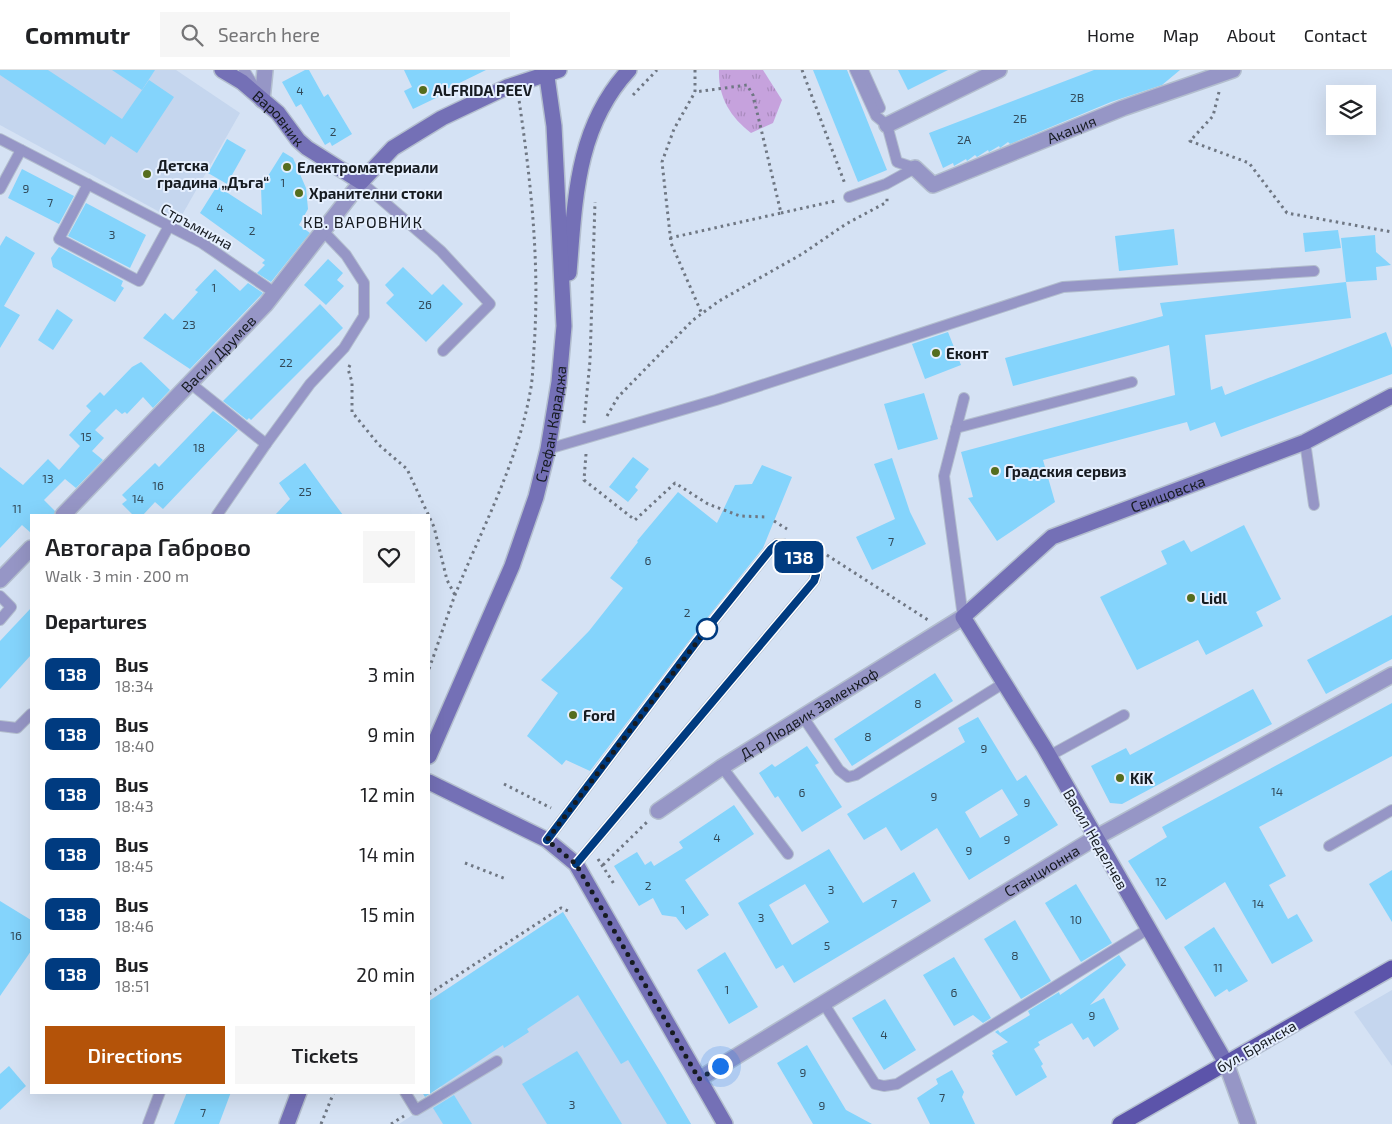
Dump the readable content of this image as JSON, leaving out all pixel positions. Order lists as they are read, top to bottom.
{
  "streets": {
    "main road": ["бул. Брянска"],
    "street": [
      "Варовник",
      "Акация",
      "Васил Друмев",
      "Стефан Караджа",
      "Свищовска",
      "Д-р Людвик Заменхоф",
      "Васил Неделчев",
      "Станционна"
    ],
    "lane": ["Стръмнина"]
  },
  "crossings": [
    ["Варовник", "Васил Друмев"],
    ["Стръмнина", "Васил Друмев"],
    ["Васил Друмев", "Стефан Караджа"],
    ["Свищовска", "Д-р Людвик Заменхоф"],
    ["Свищовска", "Васил Неделчев"],
    ["Д-р Людвик Заменхоф", "Васил Неделчев"],
    ["Васил Неделчев", "Станционна"],
    ["Васил Неделчев", "бул. Брянска"]
  ],
  "districts": ["КВ. ВАРОВНИК"],
  "places": [
    "ALFRIDA PEEV",
    "Електроматериали",
    "Детска градина „Дъга“",
    "Хранителни стоки",
    "Еконт",
    "Градския сервиз",
    "Lidl",
    "Ford",
    "KiK"
  ],
  "lines": ["bus line 138"],
  "house_numbers": [
    "4",
    "2В",
    "2Б",
    "2",
    "2А",
    "1",
    "9",
    "7",
    "4",
    "2",
    "3",
    "1",
    "26",
    "23",
    "22",
    "15",
    "18",
    "13",
    "16",
    "25",
    "14",
    "11",
    "7",
    "6",
    "2",
    "8",
    "8",
    "9",
    "14",
    "6",
    "9",
    "9",
    "4",
    "9",
    "9",
    "12",
    "2",
    "3",
    "7",
    "14",
    "1",
    "3",
    "10",
    "16",
    "5",
    "8",
    "11",
    "1",
    "6",
    "9",
    "4",
    "9",
    "7",
    "3",
    "9",
    "7"
  ],
  "page": {
    "header": "Commutr",
    "search": "Search here",
    "nav": [
      "Home",
      "Map",
      "About",
      "Contact"
    ],
    "on_map": "138",
    "heading": [
      ["Автогара Габрово", "Walk · 3 min · 200 m"],
      "Departures"
    ],
    "list": [
      {
        "mark": "138",
        "name": "Bus",
        "note": "18:34",
        "value": "3 min"
      },
      {
        "mark": "138",
        "name": "Bus",
        "note": "18:40",
        "value": "9 min"
      },
      {
        "mark": "138",
        "name": "Bus",
        "note": "18:43",
        "value": "12 min"
      },
      {
        "mark": "138",
        "name": "Bus",
        "note": "18:45",
        "value": "14 min"
      },
      {
        "mark": "138",
        "name": "Bus",
        "note": "18:46",
        "value": "15 min"
      },
      {
        "mark": "138",
        "name": "Bus",
        "note": "18:51",
        "value": "20 min"
      }
    ],
    "buttons": ["Directions", "Tickets"]
  }
}
